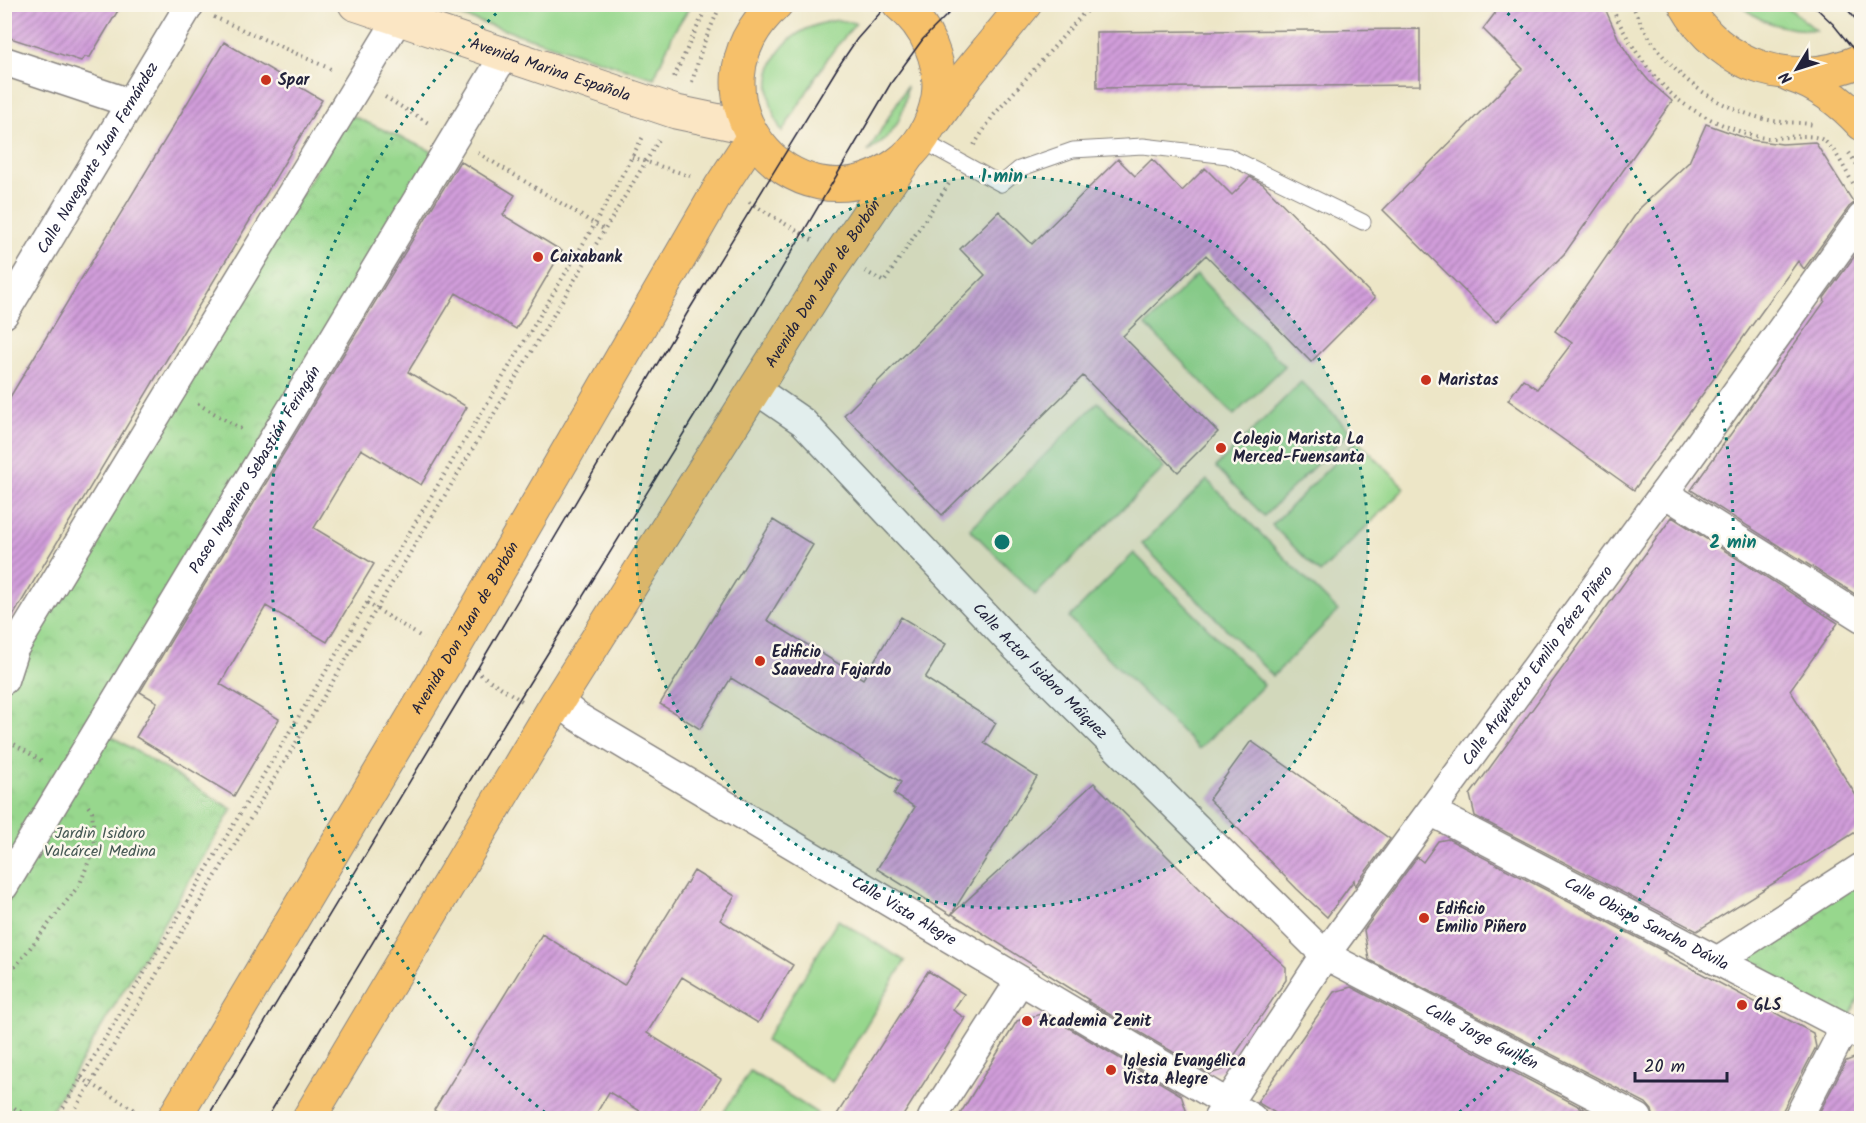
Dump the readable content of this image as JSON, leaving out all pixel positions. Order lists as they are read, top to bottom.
{
  "streets": {
    "main road": ["Avenida Marina Española", "Avenida Don Juan de Borbón"],
    "street": [
      "Calle Navegante Juan Fernández",
      "Paseo Ingeniero Sebastián Feringán",
      "Calle Arquitecto Emilio Pérez Piñero",
      "Calle Actor Isidoro Máiquez",
      "Calle Vista Alegre",
      "Calle Obispo Sancho Dávila",
      "Calle Jorge Guillén"
    ]
  },
  "crossings": [
    ["Avenida Marina Española", "Avenida Don Juan de Borbón"],
    ["Avenida Marina Española", "Paseo Ingeniero Sebastián Feringán"],
    ["Avenida Don Juan de Borbón", "Calle Actor Isidoro Máiquez"],
    ["Avenida Don Juan de Borbón", "Calle Vista Alegre"],
    ["Calle Arquitecto Emilio Pérez Piñero", "Calle Actor Isidoro Máiquez"],
    ["Calle Arquitecto Emilio Pérez Piñero", "Calle Vista Alegre"],
    ["Calle Arquitecto Emilio Pérez Piñero", "Calle Obispo Sancho Dávila"],
    ["Calle Arquitecto Emilio Pérez Piñero", "Calle Jorge Guillén"],
    ["Calle Actor Isidoro Máiquez", "Calle Jorge Guillén"]
  ],
  "parks": ["Jardin Isidoro Valcárcel Medina"],
  "places": [
    "Spar",
    "Caixabank",
    "Maristas",
    "Colegio Marista La Merced-Fuensanta",
    "Edificio Saavedra Fajardo",
    "Edificio Emilio Piñero",
    "GLS",
    "Academia Zenit",
    "Iglesia Evangélica Vista Alegre"
  ],
  "scale_bar": "20 m",
  "north": "bottom left",
  "rings": ["1 min", "2 min"]
}
